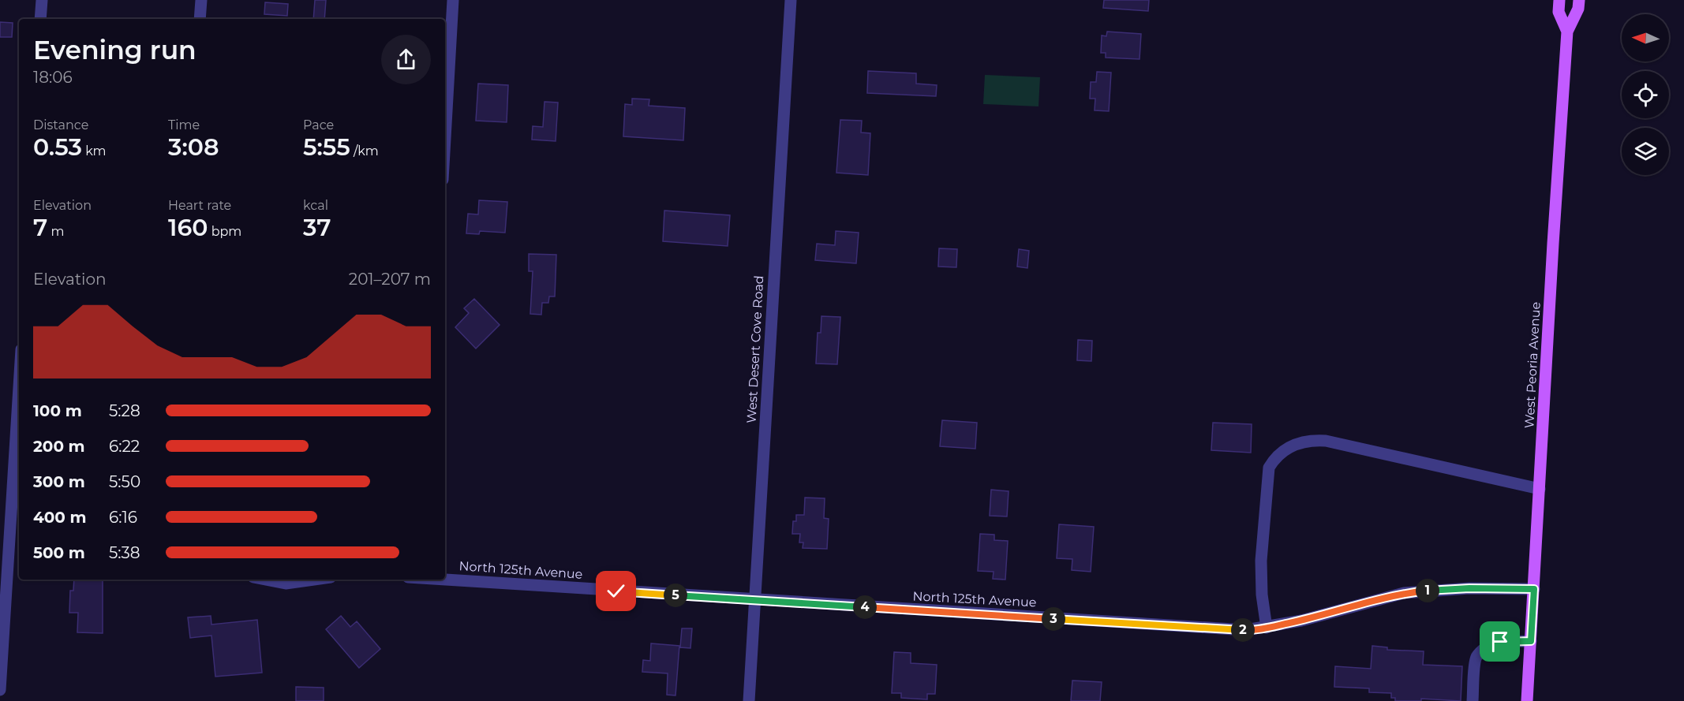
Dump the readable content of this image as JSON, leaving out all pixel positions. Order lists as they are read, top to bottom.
{
  "streets": {
    "main road": ["West Peoria Avenue"],
    "street": ["West Desert Cove Road", "North 125th Avenue"]
  },
  "crossings": [
    ["West Desert Cove Road", "North 125th Avenue"],
    ["West Peoria Avenue", "North 125th Avenue"]
  ],
  "north": "left",
  "page": {
    "heading": ["Evening run", "18:06"],
    "stats": [
      ["Distance", "0.53 km"],
      ["Time", "3:08"],
      ["Pace", "5:55 /km"],
      ["Elevation", "7 m"],
      ["Heart rate", "160 bpm"],
      ["kcal", "37"]
    ],
    "chart": ["Elevation", "201–207 m"],
    "list": [
      {
        "name": "100 m",
        "note": "5:28"
      },
      {
        "name": "200 m",
        "note": "6:22"
      },
      {
        "name": "300 m",
        "note": "5:50"
      },
      {
        "name": "400 m",
        "note": "6:16"
      },
      {
        "name": "500 m",
        "note": "5:38"
      }
    ],
    "pins": [
      "1",
      "5",
      "4",
      "3",
      "2"
    ]
  }
}
